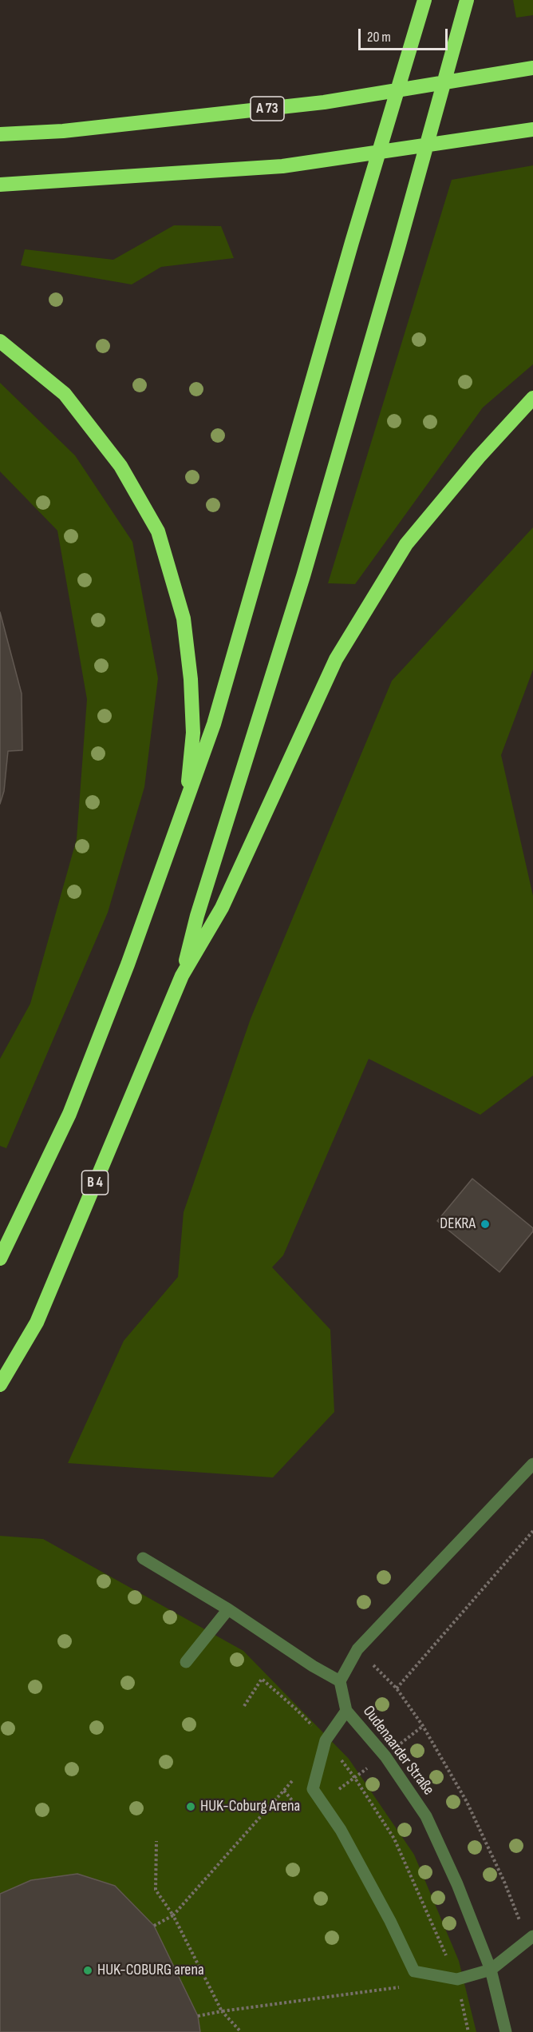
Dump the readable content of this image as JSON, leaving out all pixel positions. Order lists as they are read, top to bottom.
{
  "streets": {
    "highway": ["A 73", "B 4"],
    "street": ["Oudenaarder Straße"]
  },
  "places": ["DEKRA", "HUK-Coburg Arena", "HUK-COBURG arena"],
  "scale_bar": "20 m"
}
